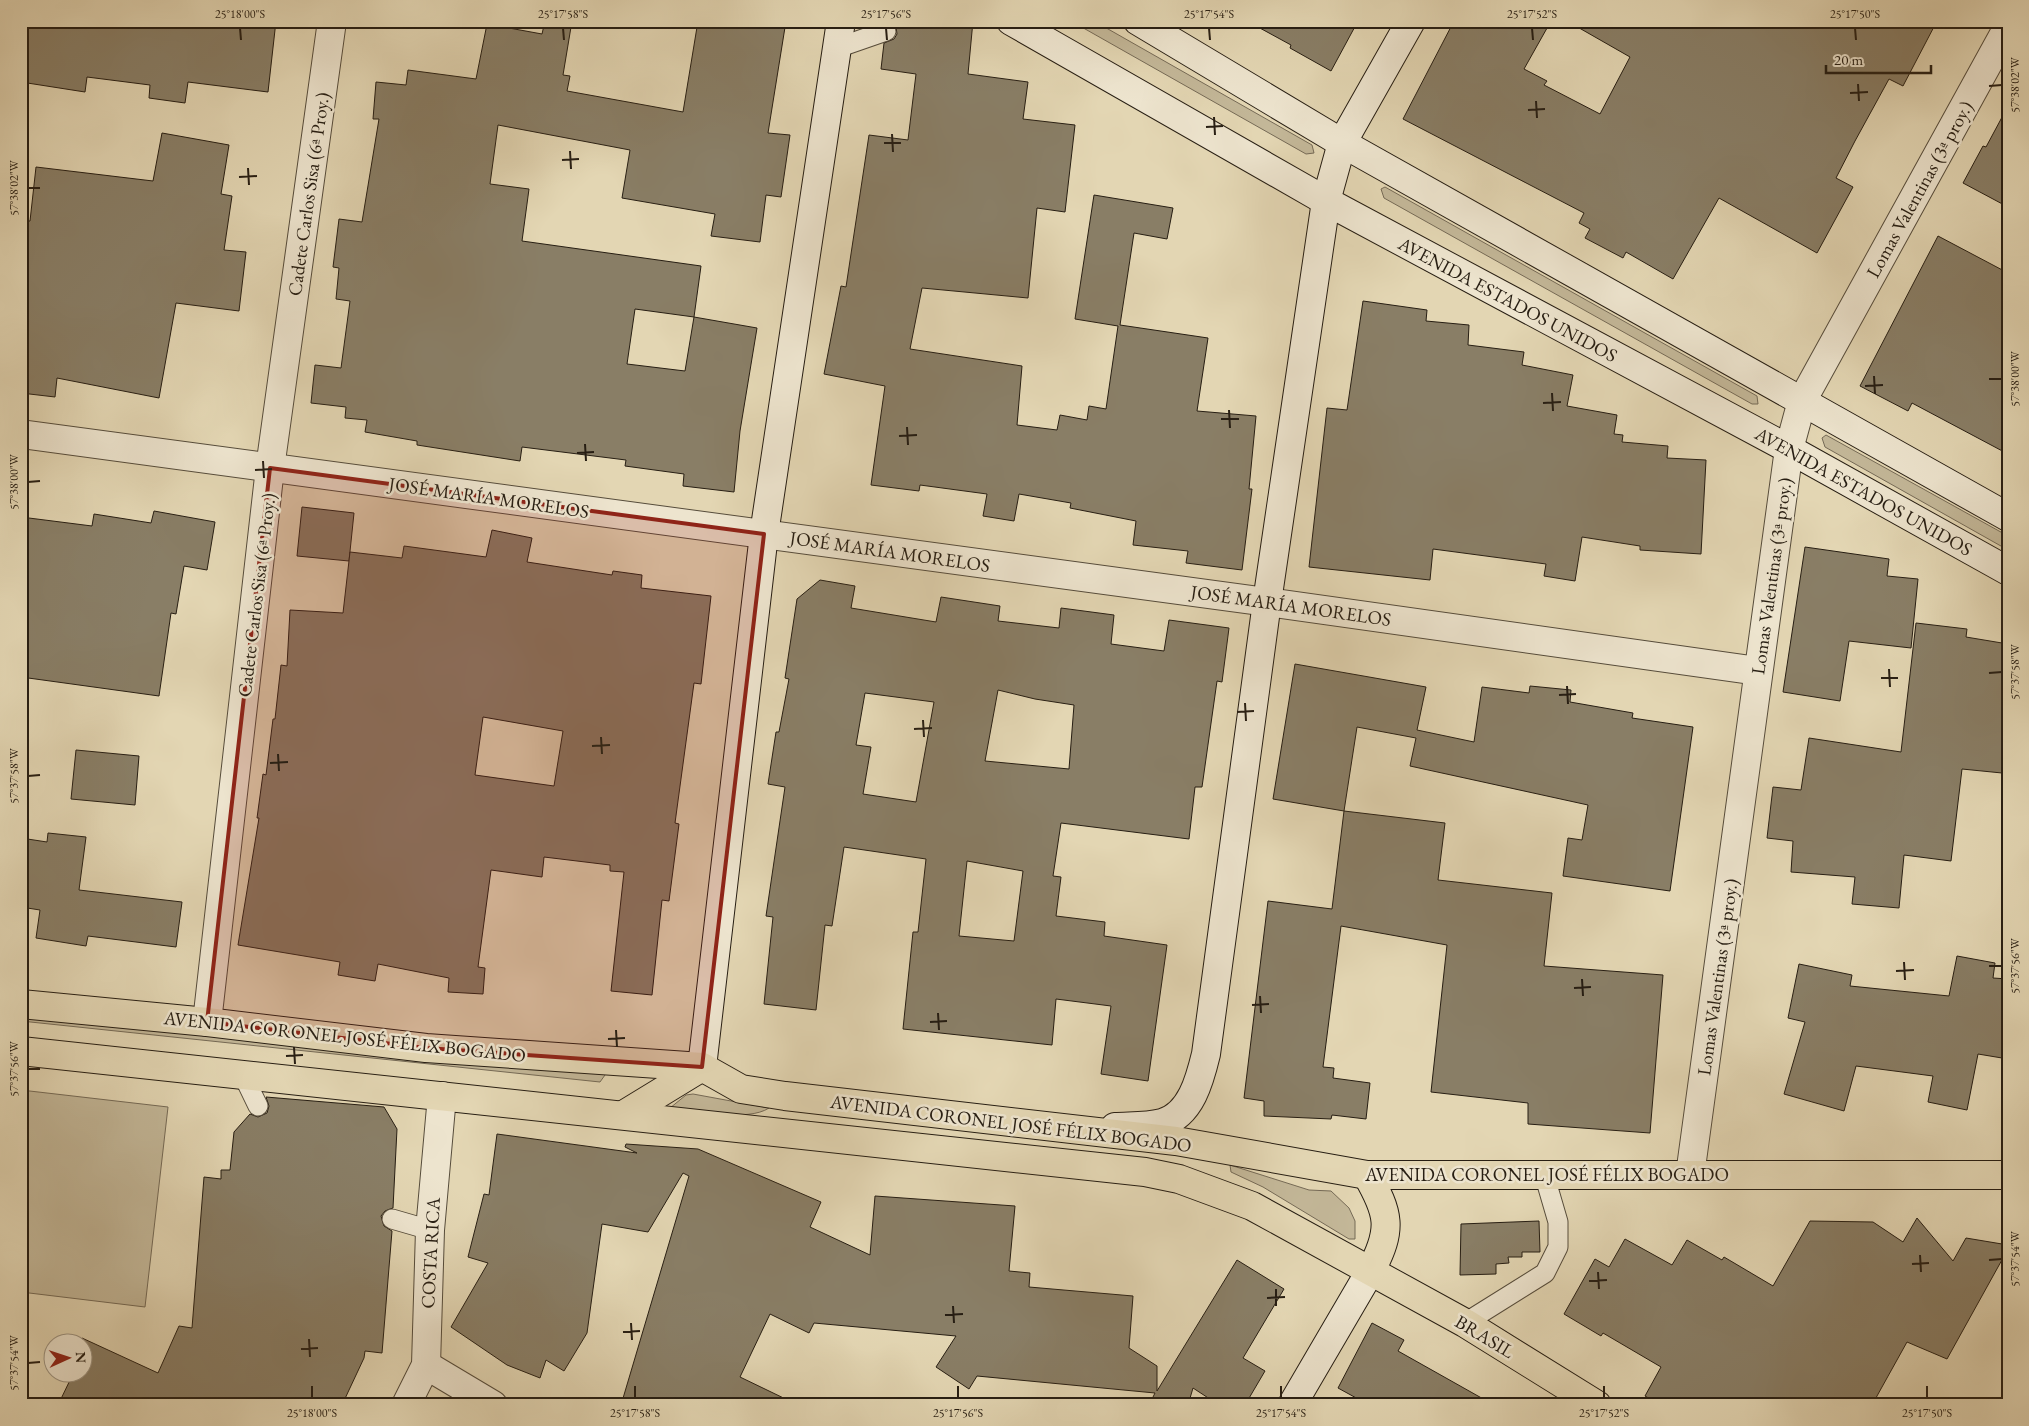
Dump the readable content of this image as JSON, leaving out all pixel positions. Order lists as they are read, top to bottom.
{
  "streets": {
    "main road": ["AVENIDA CORONEL JOSÉ FÉLIX BOGADO", "BRASIL"],
    "street": [
      "Lomas Valentinas (3ª proy.)",
      "Cadete Carlos Sisa (6ª Proy.)",
      "AVENIDA ESTADOS UNIDOS",
      "JOSÉ MARÍA MORELOS",
      "COSTA RICA"
    ]
  },
  "crossings": [
    ["Lomas Valentinas (3ª proy.)", "AVENIDA ESTADOS UNIDOS"],
    ["Lomas Valentinas (3ª proy.)", "JOSÉ MARÍA MORELOS"],
    ["Lomas Valentinas (3ª proy.)", "AVENIDA CORONEL JOSÉ FÉLIX BOGADO"],
    ["Cadete Carlos Sisa (6ª Proy.)", "JOSÉ MARÍA MORELOS"],
    ["Cadete Carlos Sisa (6ª Proy.)", "AVENIDA CORONEL JOSÉ FÉLIX BOGADO"],
    ["AVENIDA CORONEL JOSÉ FÉLIX BOGADO", "COSTA RICA"],
    ["AVENIDA CORONEL JOSÉ FÉLIX BOGADO", "BRASIL"]
  ],
  "scale_bar": "20 m",
  "north": "right",
  "coordinates": [
    "25°18'00\"S",
    "25°17'58\"S",
    "25°17'56\"S",
    "25°17'54\"S",
    "25°17'52\"S",
    "25°17'50\"S",
    "57°38'02\"W",
    "57°38'00\"W",
    "57°37'58\"W",
    "57°37'56\"W",
    "57°37'54\"W"
  ]
}
